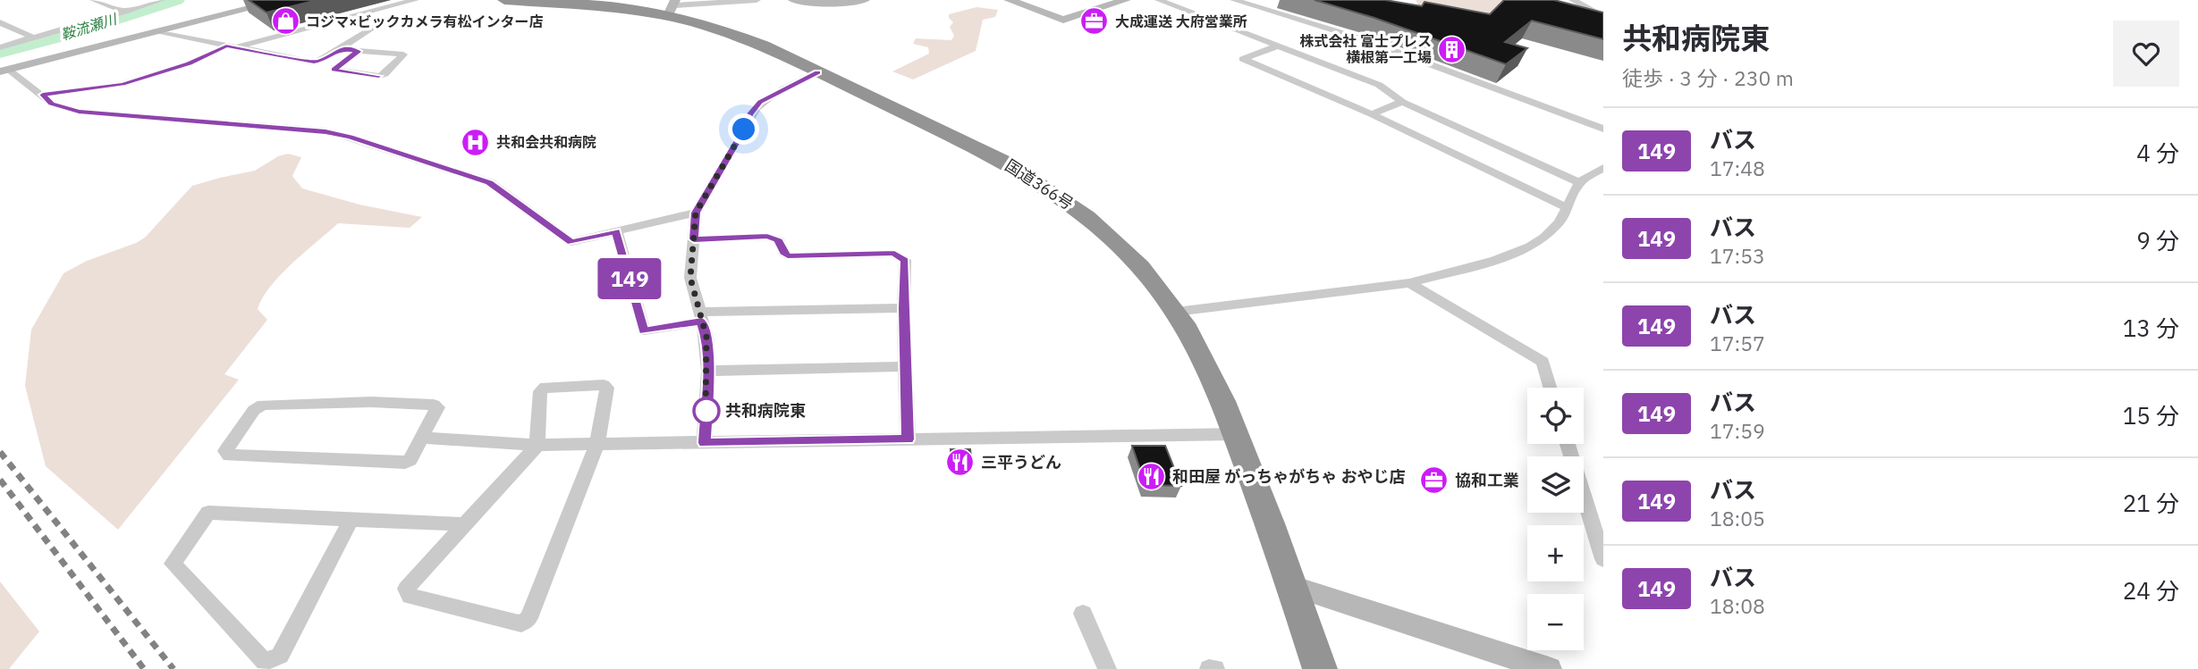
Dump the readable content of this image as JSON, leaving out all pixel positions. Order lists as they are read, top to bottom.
{
  "streets": {
    "highway": ["国道366号"]
  },
  "water": ["鞍流瀬川"],
  "places": {
    "shop": ["コジマ×ビックカメラ有松インター店"],
    "office": ["大成運送 大府営業所", "協和工業"],
    "building": ["株式会社 富士プレス 横根第一工場"],
    "hospital": ["共和会共和病院"],
    "other": ["共和病院東"],
    "restaurant": ["三平うどん", "和田屋 がっちゃがちゃ おやじ店"]
  },
  "lines": ["bus line 149"],
  "page": {
    "on_map": "149",
    "heading": ["共和病院東", "徒歩 · 3 分 · 230 m"],
    "list": [
      {
        "mark": "149",
        "name": "バス",
        "note": "17:48",
        "value": "4 分"
      },
      {
        "mark": "149",
        "name": "バス",
        "note": "17:53",
        "value": "9 分"
      },
      {
        "mark": "149",
        "name": "バス",
        "note": "17:57",
        "value": "13 分"
      },
      {
        "mark": "149",
        "name": "バス",
        "note": "17:59",
        "value": "15 分"
      },
      {
        "mark": "149",
        "name": "バス",
        "note": "18:05",
        "value": "21 分"
      },
      {
        "mark": "149",
        "name": "バス",
        "note": "18:08",
        "value": "24 分"
      }
    ],
    "map_buttons": ["+", "−"]
  }
}
